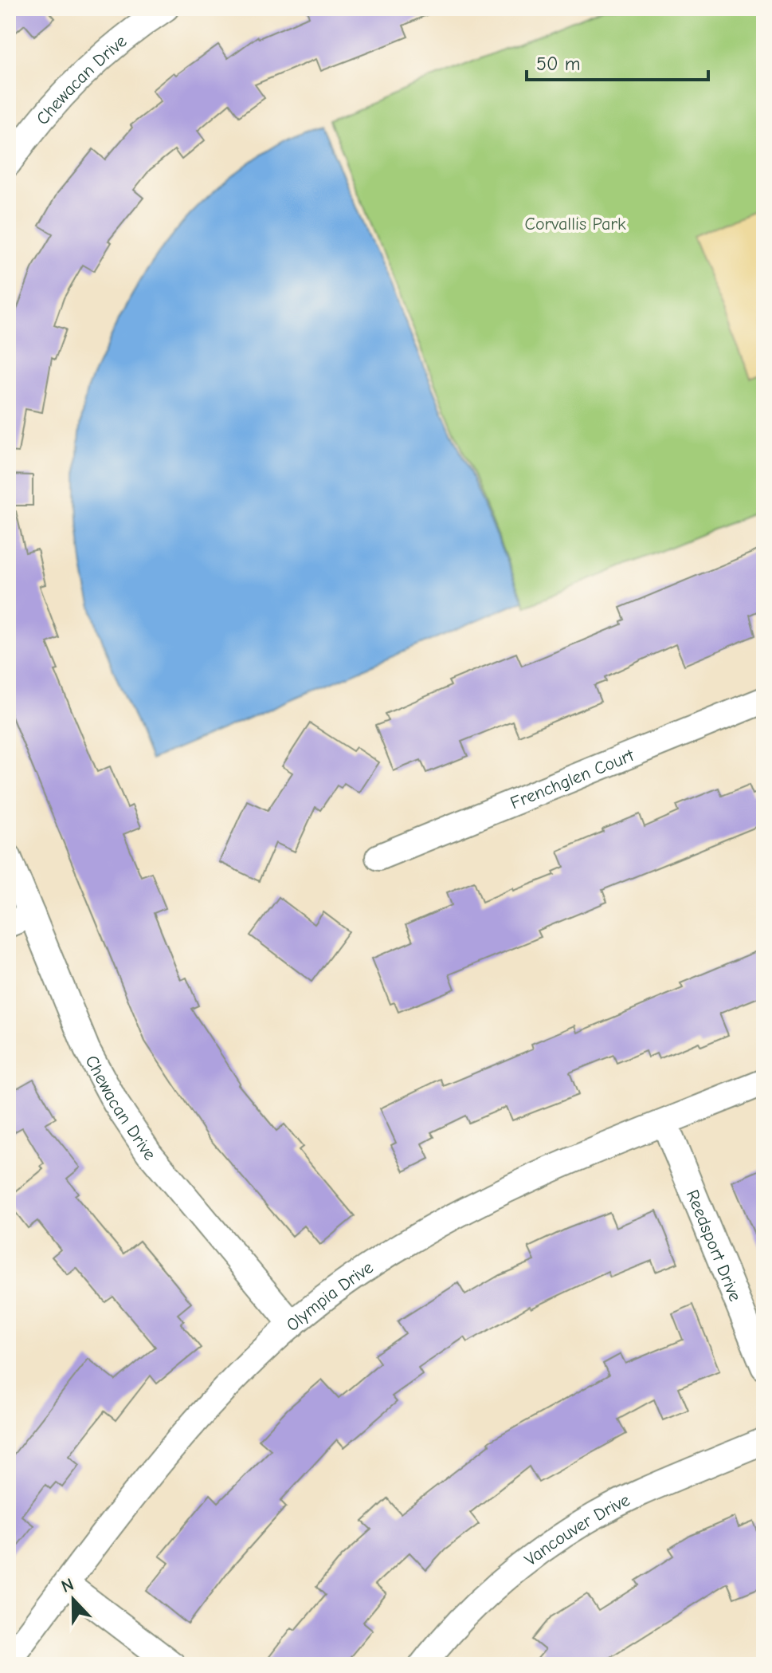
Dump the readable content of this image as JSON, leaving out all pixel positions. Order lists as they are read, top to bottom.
{
  "streets": {
    "street": [
      "Chewacan Drive",
      "Frenchglen Court",
      "Reedsport Drive",
      "Olympia Drive",
      "Vancouver Drive"
    ]
  },
  "crossings": [
    ["Chewacan Drive", "Olympia Drive"],
    ["Reedsport Drive", "Olympia Drive"]
  ],
  "parks": ["Corvallis Park"],
  "scale_bar": "50 m",
  "north": "top"
}
